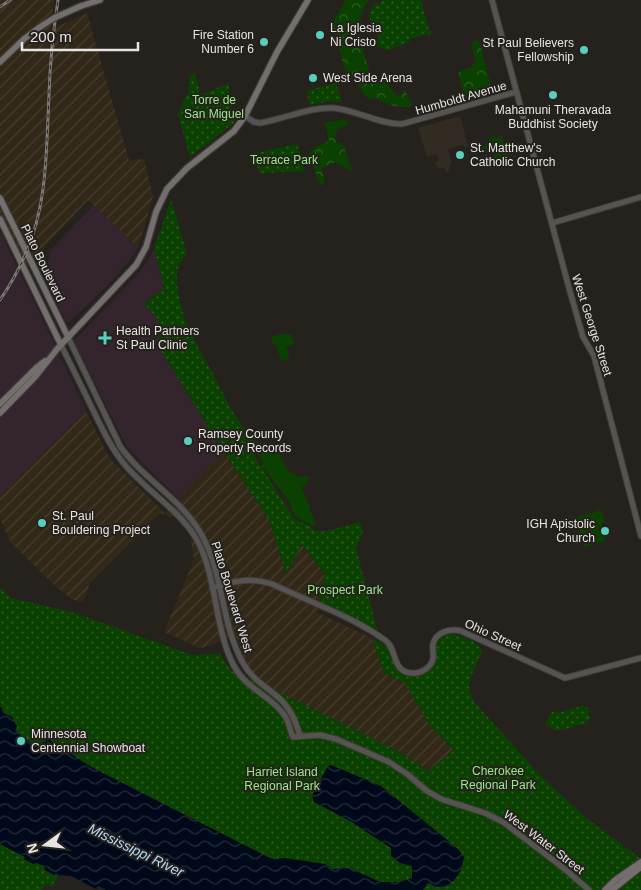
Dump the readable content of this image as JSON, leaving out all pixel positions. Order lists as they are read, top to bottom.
{
  "streets": {
    "main road": ["Plato Boulevard"],
    "street": [
      "Humboldt Avenue",
      "West George Street",
      "Plato Boulevard West",
      "Ohio Street",
      "West Water Street"
    ]
  },
  "crossings": [
    ["Humboldt Avenue", "West George Street"],
    ["Plato Boulevard", "Plato Boulevard West"],
    ["Plato Boulevard West", "Ohio Street"],
    ["Plato Boulevard West", "West Water Street"]
  ],
  "water": ["Mississippi River"],
  "parks": [
    "Torre de San Miguel",
    "Terrace Park",
    "Prospect Park",
    "Cherokee Regional Park",
    "Harriet Island Regional Park"
  ],
  "places": {
    "other": [
      "La Iglesia Ni Cristo",
      "Fire Station Number 6",
      "St Paul Believers Fellowship",
      "West Side Arena",
      "Mahamuni Theravada Buddhist Society",
      "St. Matthew's Catholic Church",
      "Ramsey County Property Records",
      "St. Paul Bouldering Project",
      "IGH Apistolic Church",
      "Minnesota Centennial Showboat"
    ],
    "health": ["Health Partners St Paul Clinic"]
  },
  "scale_bar": "200 m",
  "north": "left"
}
